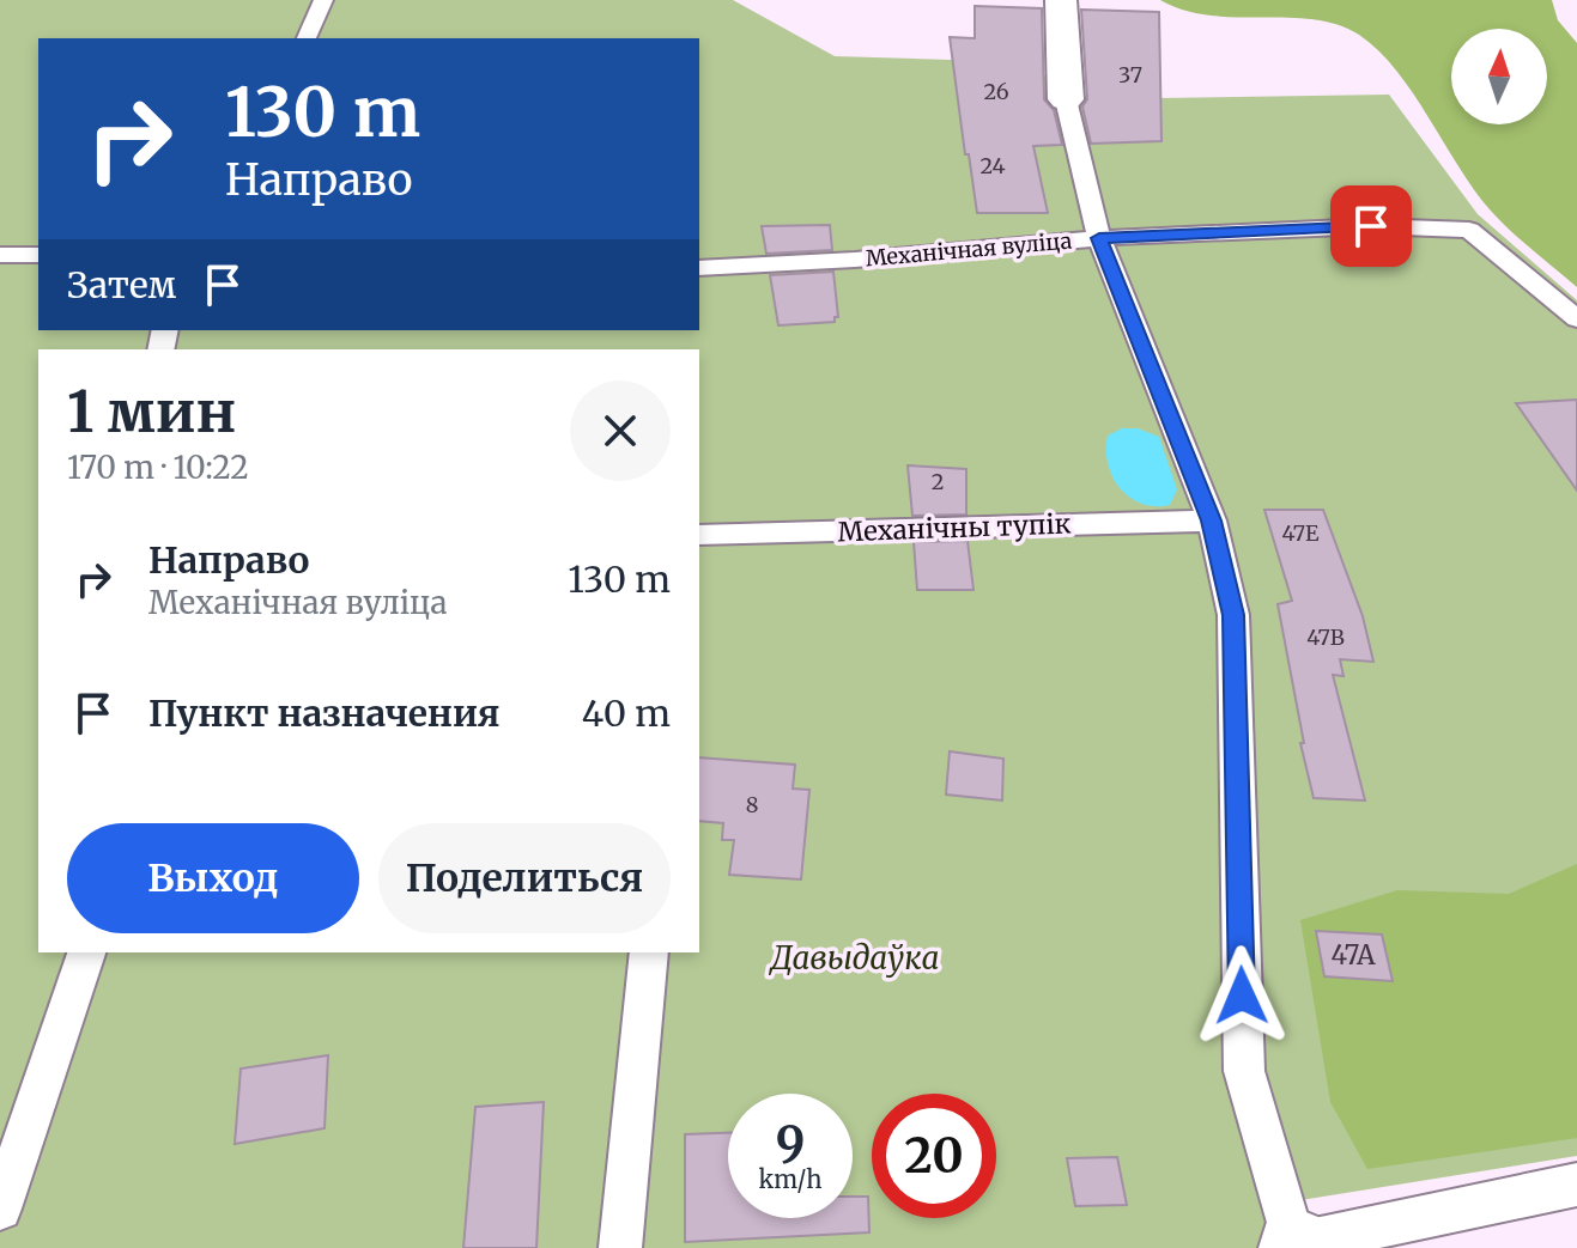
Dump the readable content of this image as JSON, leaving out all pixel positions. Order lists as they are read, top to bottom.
{
  "streets": {
    "lane": ["Механічная вуліца", "Механічны тупік"]
  },
  "parks": ["Давыдаўка"],
  "house_numbers": [
    "37",
    "26",
    "24",
    "2",
    "47Е",
    "47В",
    "8",
    "47А"
  ],
  "north": "top",
  "page": {
    "turn": ["130 m", "Направо"],
    "then": "Затем",
    "heading": ["1 мин", "170 m · 10:22"],
    "list": [
      {
        "name": "Направо",
        "note": "Механічная вуліца",
        "value": "130 m"
      },
      {
        "name": "Пункт назначения",
        "value": "40 m"
      }
    ],
    "buttons": ["Выход", "Поделиться"],
    "speed": "9 km/h",
    "limit": "20"
  }
}
